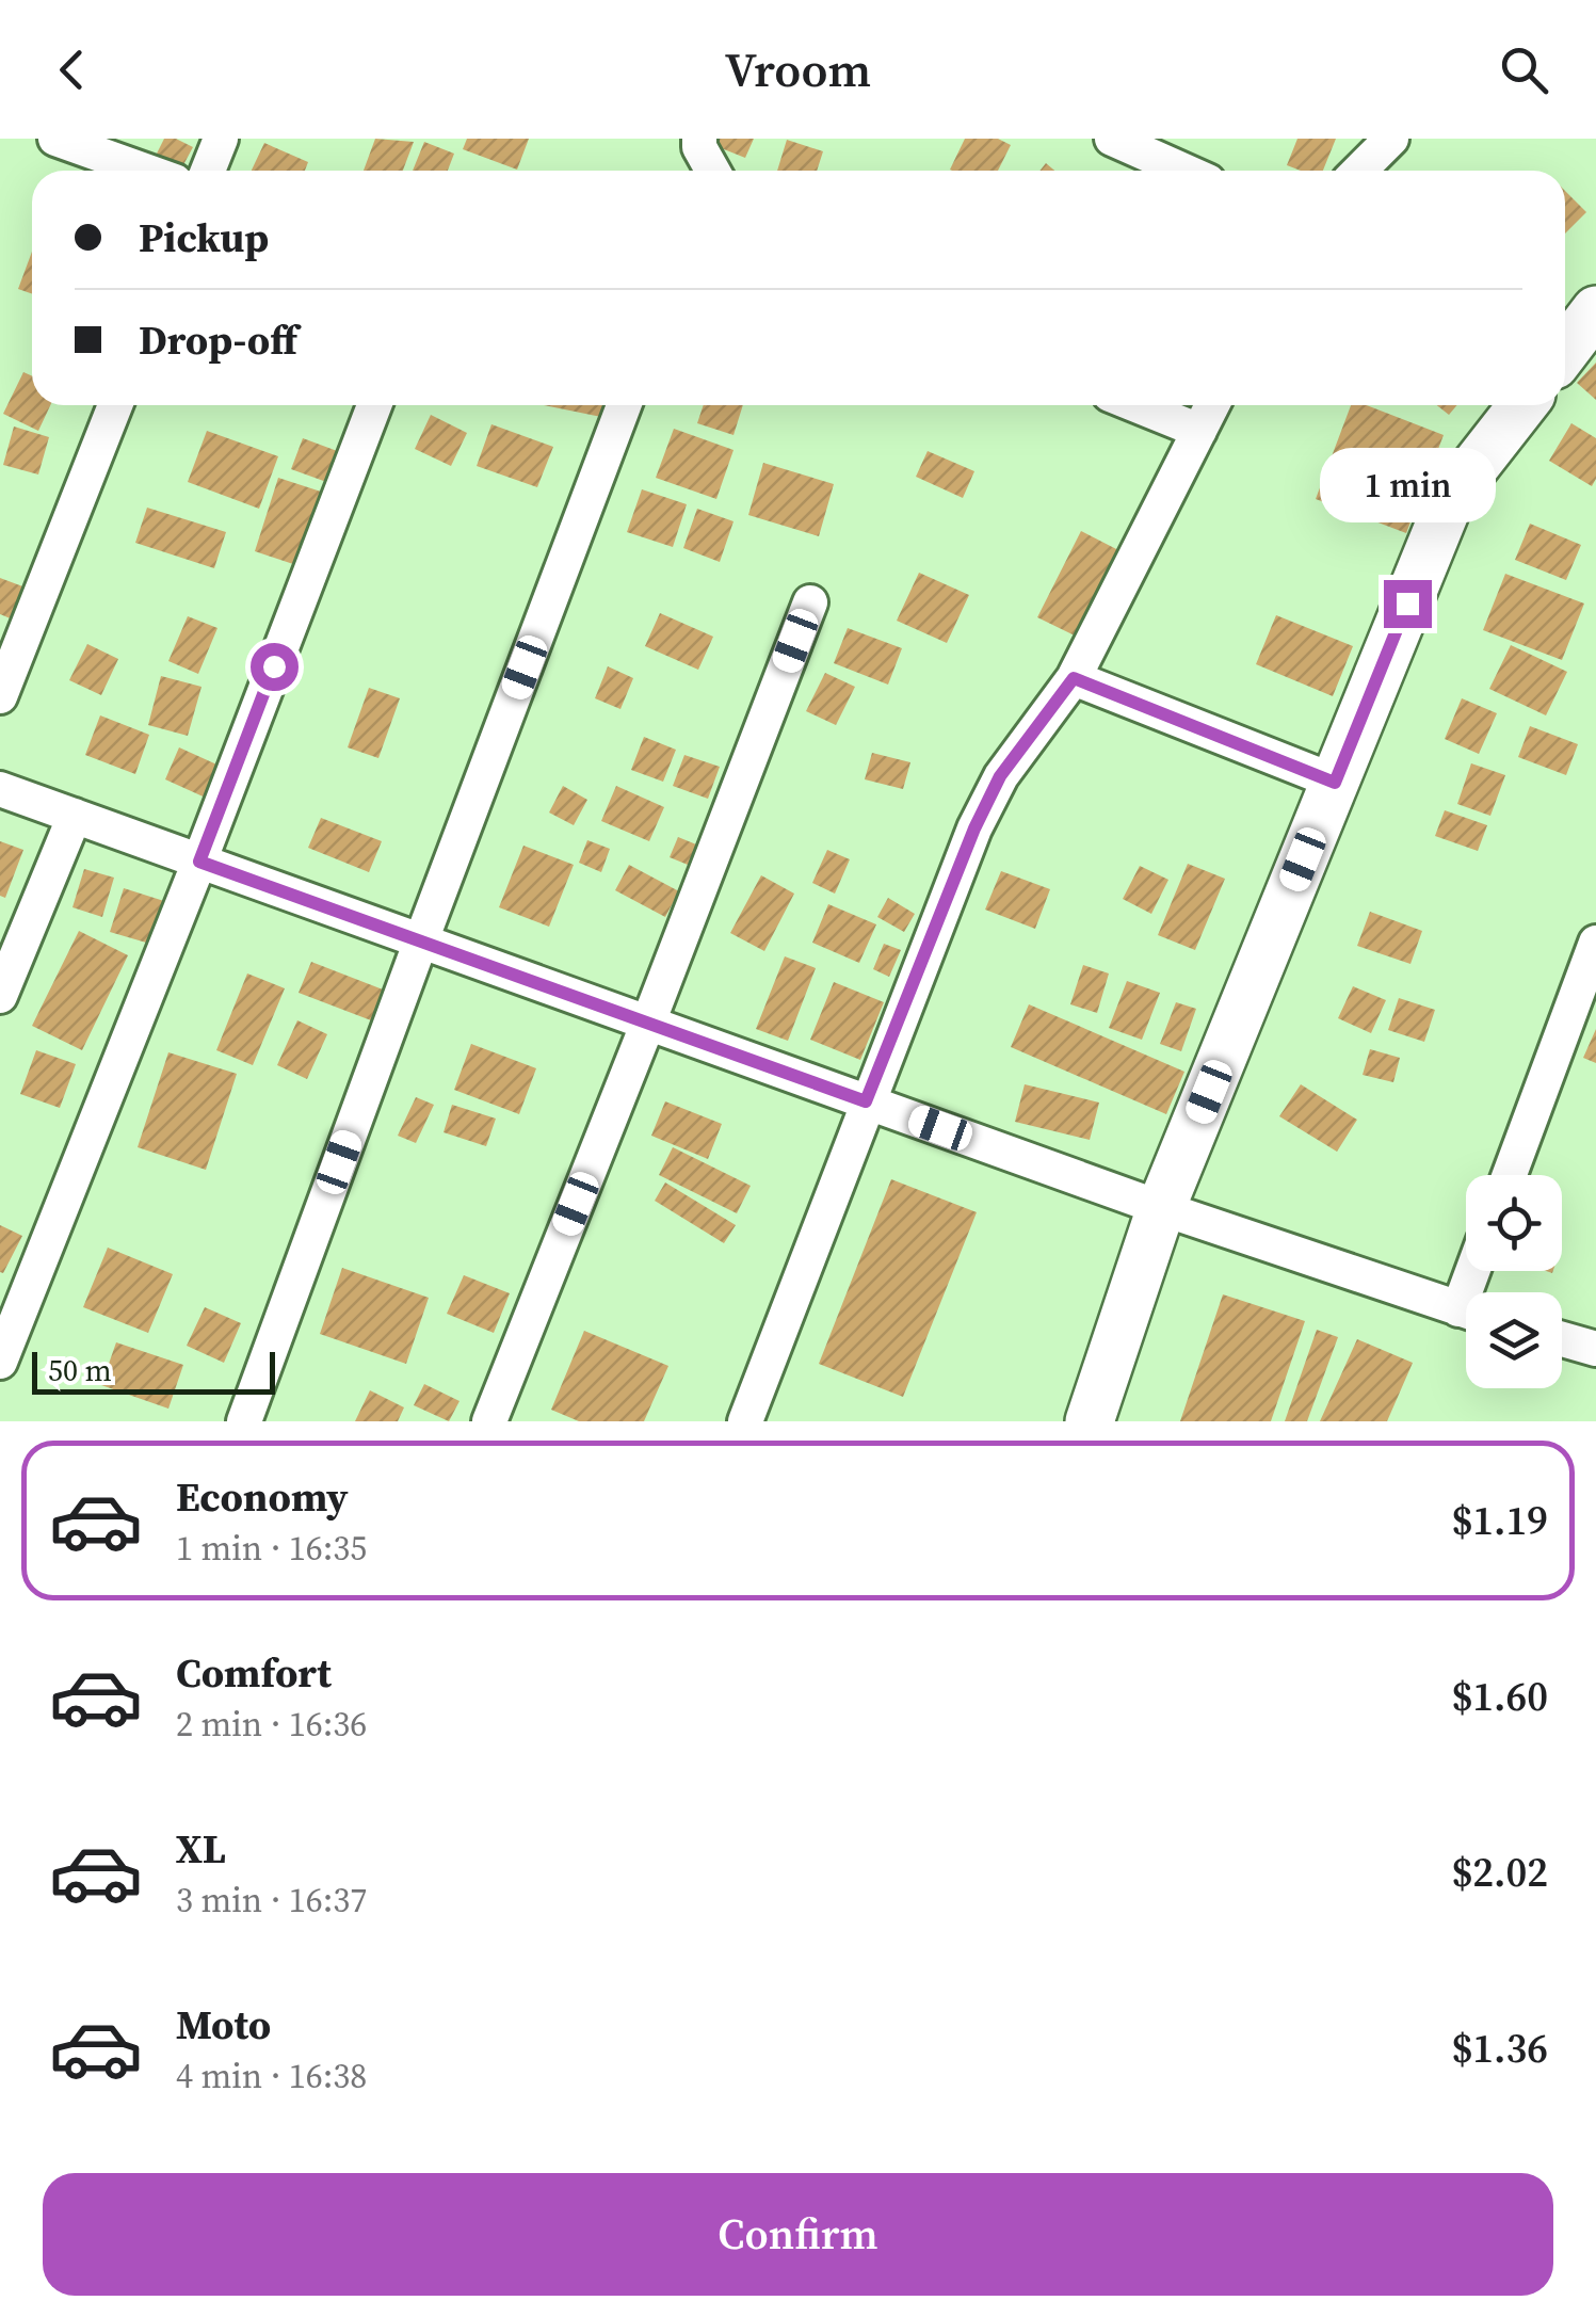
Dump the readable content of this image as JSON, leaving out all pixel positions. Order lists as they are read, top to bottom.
{
  "scale_bar": "50 m",
  "page": {
    "header": "Vroom",
    "banner": ["Pickup", "Drop-off"],
    "bubble": "1 min",
    "scale": "50 m",
    "list": [
      {
        "name": "Economy",
        "note": "1 min · 16:35",
        "value": "$1.19"
      },
      {
        "name": "Comfort",
        "note": "2 min · 16:36",
        "value": "$1.60"
      },
      {
        "name": "XL",
        "note": "3 min · 16:37",
        "value": "$2.02"
      },
      {
        "name": "Moto",
        "note": "4 min · 16:38",
        "value": "$1.36"
      }
    ],
    "buttons": "Confirm"
  }
}
